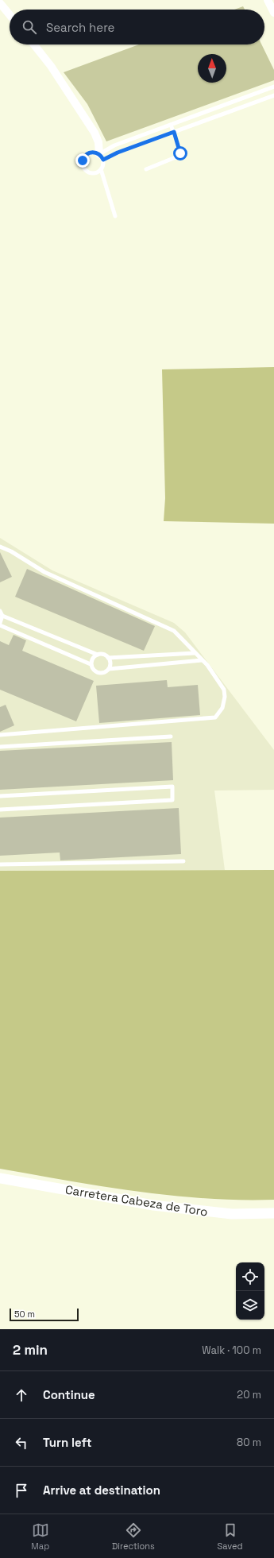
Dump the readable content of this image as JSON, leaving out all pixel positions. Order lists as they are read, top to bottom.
{
  "streets": {
    "street": ["Carretera Cabeza de Toro"]
  },
  "scale_bar": "50 m",
  "north": "top",
  "page": {
    "search": "Search here",
    "scale": "50 m",
    "heading": ["2 min", "Walk · 100 m"],
    "list": [
      ["Continue", "20 m"],
      ["Turn left", "80 m"],
      "Arrive at destination"
    ],
    "nav": ["Map", "Directions", "Saved"]
  }
}
